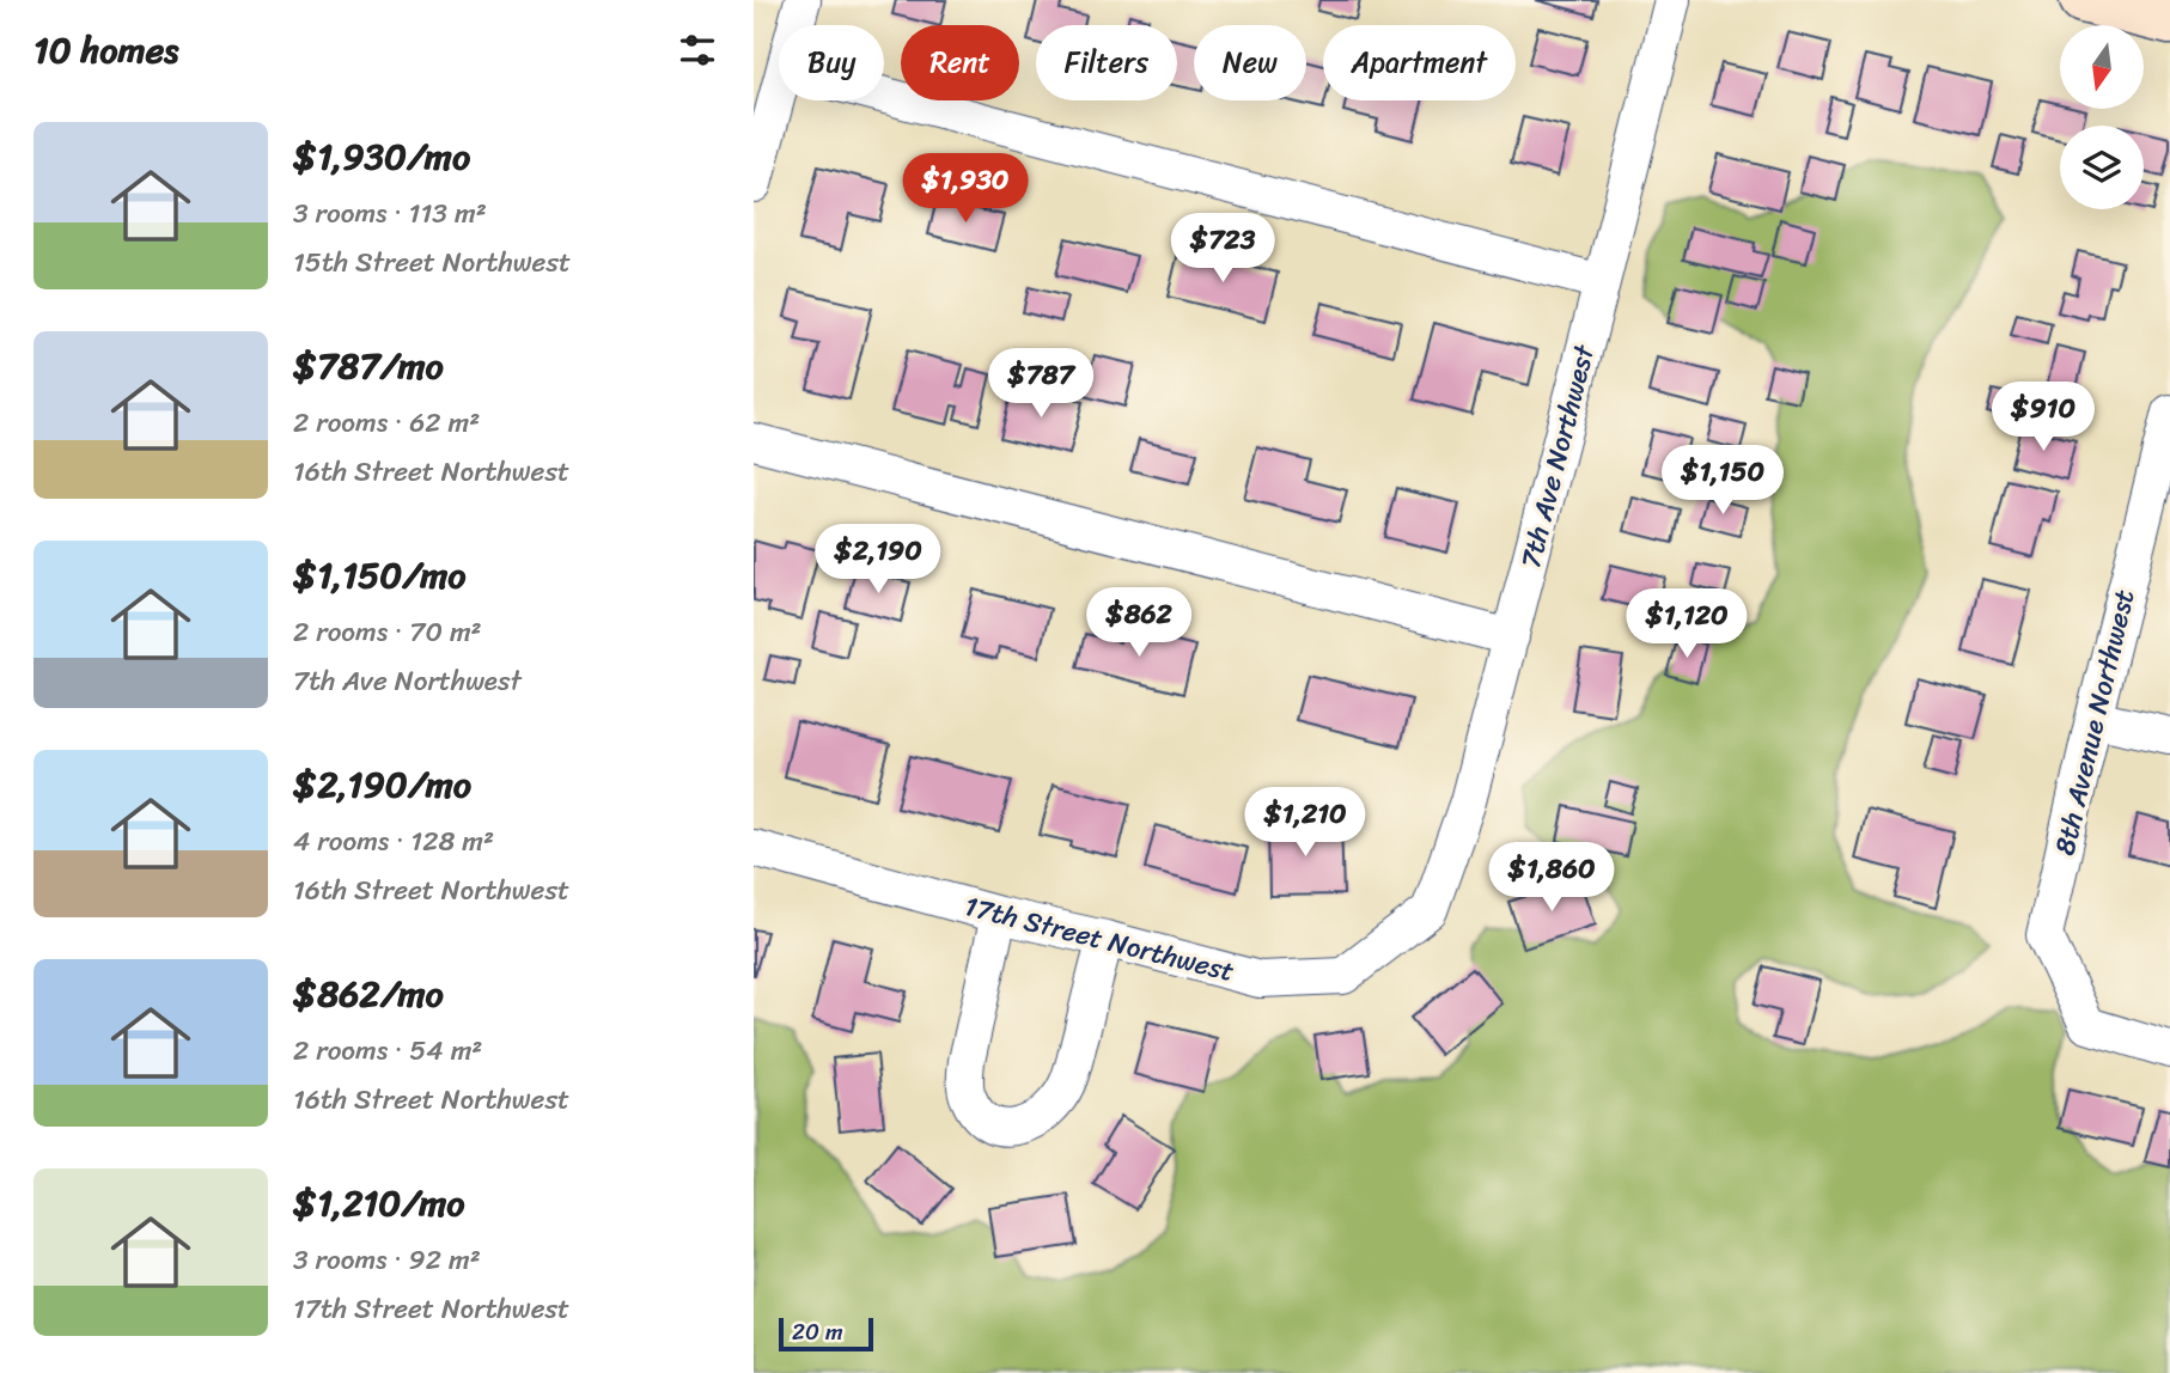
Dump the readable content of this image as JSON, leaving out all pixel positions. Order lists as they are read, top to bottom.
{
  "streets": {
    "street": ["7th Ave Northwest", "8th Avenue Northwest", "17th Street Northwest"]
  },
  "crossings": [
    ["7th Ave Northwest", "17th Street Northwest"]
  ],
  "scale_bar": "20 m",
  "north": "bottom",
  "page": {
    "heading": "10 homes",
    "chip": [
      "Buy",
      "Rent",
      "Filters",
      "New",
      "Apartment"
    ],
    "list": [
      {
        "name": "$1,930/mo",
        "note": "3 rooms · 113 m² · 15th Street Northwest"
      },
      {
        "name": "$787/mo",
        "note": "2 rooms · 62 m² · 16th Street Northwest"
      },
      {
        "name": "$1,150/mo",
        "note": "2 rooms · 70 m² · 7th Ave Northwest"
      },
      {
        "name": "$2,190/mo",
        "note": "4 rooms · 128 m² · 16th Street Northwest"
      },
      {
        "name": "$862/mo",
        "note": "2 rooms · 54 m² · 16th Street Northwest"
      },
      {
        "name": "$1,210/mo",
        "note": "3 rooms · 92 m² · 17th Street Northwest"
      }
    ],
    "price": [
      "$1,930",
      "$723",
      "$787",
      "$910",
      "$1,150",
      "$2,190",
      "$862",
      "$1,120",
      "$1,210",
      "$1,860"
    ],
    "scale": "20 m"
  }
}
